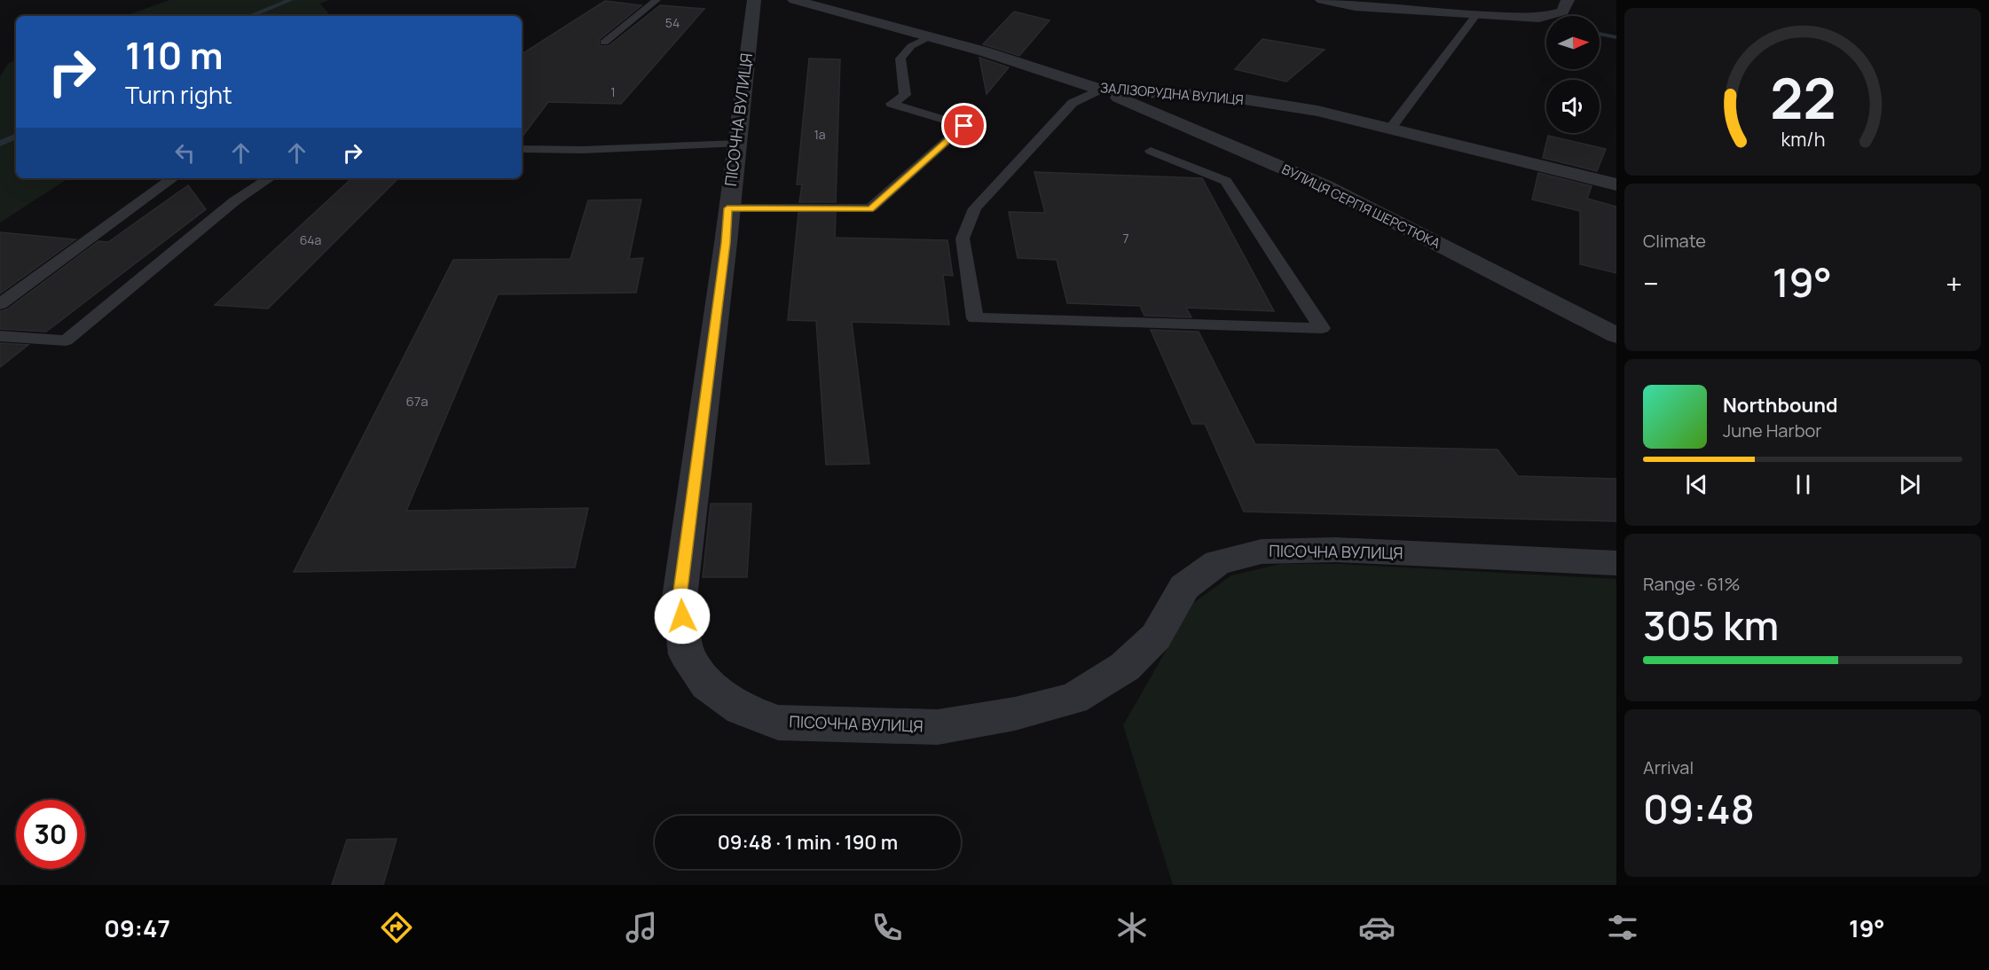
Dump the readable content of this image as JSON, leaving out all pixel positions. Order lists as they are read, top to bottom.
{
  "streets": {
    "street": ["ЗАЛІЗОРУДНА ВУЛИЦЯ", "ПІСОЧНА ВУЛИЦЯ", "ВУЛИЦЯ СЕРГІЯ ШЕРСТЮКА"]
  },
  "crossings": [
    ["ЗАЛІЗОРУДНА ВУЛИЦЯ", "ВУЛИЦЯ СЕРГІЯ ШЕРСТЮКА"]
  ],
  "house_numbers": [
    "54",
    "1",
    "1а",
    "7",
    "64а",
    "67а"
  ],
  "north": "right",
  "page": {
    "turn": ["110 m", "Turn right"],
    "tile": [
      "Climate",
      ["Range · 61%", "305 km"],
      ["Arrival", "09:48"]
    ],
    "heat": ["−", "19°", "+"],
    "song": ["Northbound", "June Harbor"],
    "limit": "30",
    "trip": "09:48 · 1 min · 190 m",
    "tabs": ["09:47", "19°"],
    "gauge": ["22", "km/h"]
  }
}
